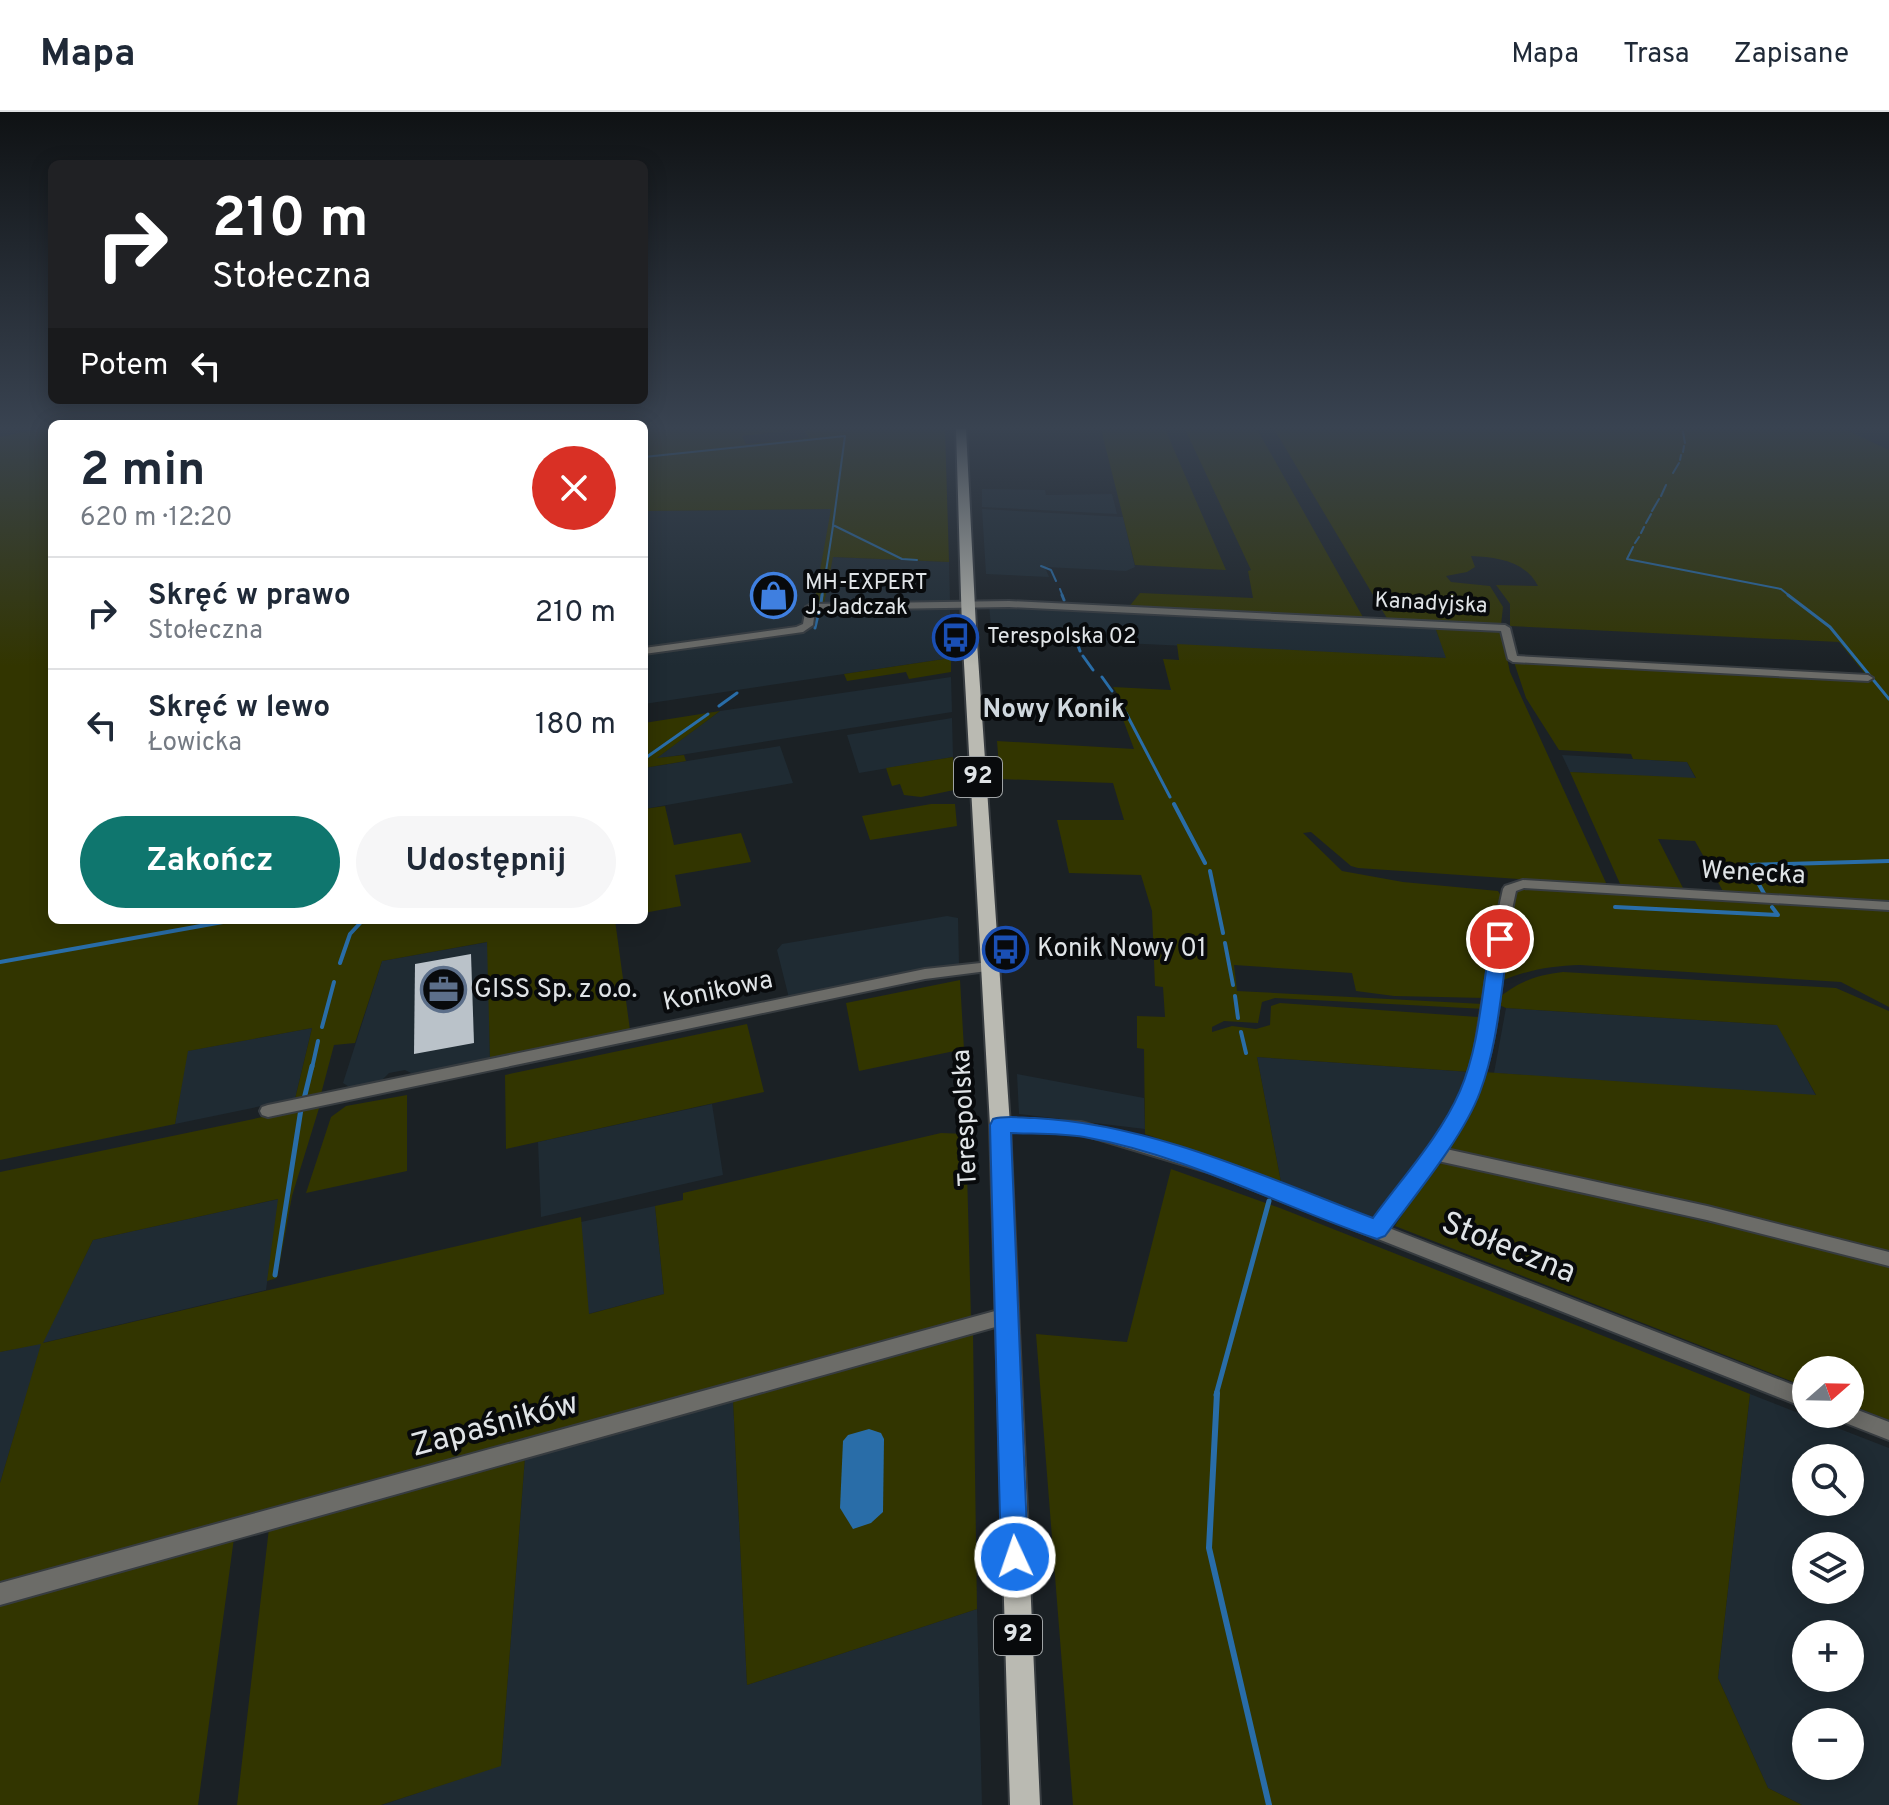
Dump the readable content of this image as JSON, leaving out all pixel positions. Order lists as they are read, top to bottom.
{
  "streets": {
    "main road": ["92", "Terespolska"],
    "street": [
      "Kanadyjska",
      "Wenecka",
      "Konikowa",
      "Stołeczna",
      "Zapaśników"
    ]
  },
  "crossings": [
    ["Kanadyjska", "Terespolska"],
    ["Konikowa", "Terespolska"],
    ["Terespolska", "Stołeczna"],
    ["Terespolska", "Zapaśników"]
  ],
  "districts": ["Nowy Konik"],
  "places": {
    "shop": ["MH-EXPERT J. Jadczak"],
    "bus stop": ["Terespolska 02", "Konik Nowy 01"],
    "office": ["GISS Sp. z o.o."]
  },
  "north": "right",
  "page": {
    "header": "Mapa",
    "nav": ["Mapa", "Trasa", "Zapisane"],
    "turn": ["210 m", "Stołeczna"],
    "then": "Potem",
    "heading": ["2 min", "620 m · 12:20"],
    "list": [
      {
        "name": "Skręć w prawo",
        "note": "Stołeczna",
        "value": "210 m"
      },
      {
        "name": "Skręć w lewo",
        "note": "Łowicka",
        "value": "180 m"
      }
    ],
    "buttons": ["Zakończ", "Udostępnij"],
    "map_buttons": ["+", "−"]
  }
}
